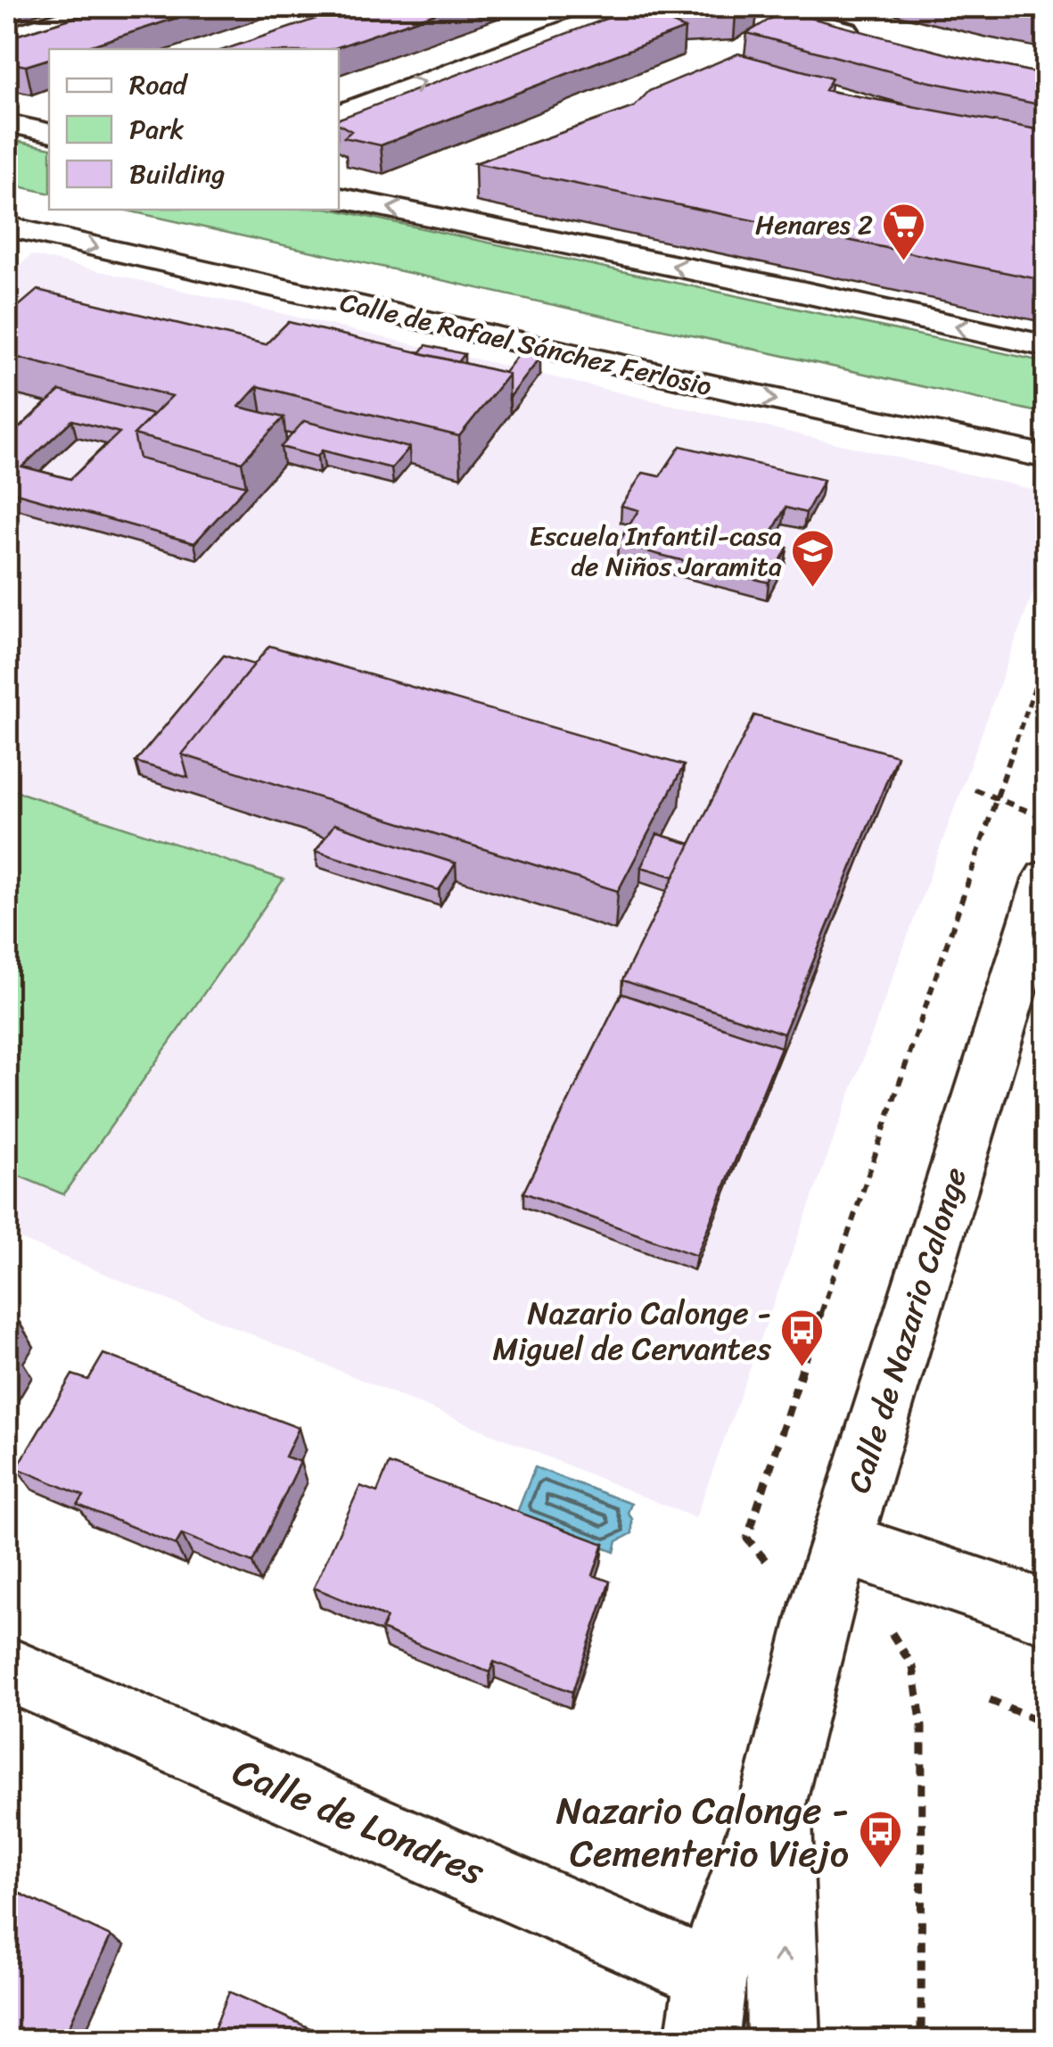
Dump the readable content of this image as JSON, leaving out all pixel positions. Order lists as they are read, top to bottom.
{
  "streets": {
    "street": ["Calle de Rafael Sánchez Ferlosio", "Calle de Nazario Calonge", "Calle de Londres"]
  },
  "crossings": [
    ["Calle de Nazario Calonge", "Calle de Londres"]
  ],
  "places": {
    "supermarket": ["Henares 2"],
    "school or university": ["Escuela Infantil-casa de Niños Jaramita"],
    "bus stop": ["Nazario Calonge - Miguel de Cervantes", "Nazario Calonge - Cementerio Viejo"]
  },
  "legend": ["Road", "Park", "Building"]
}
